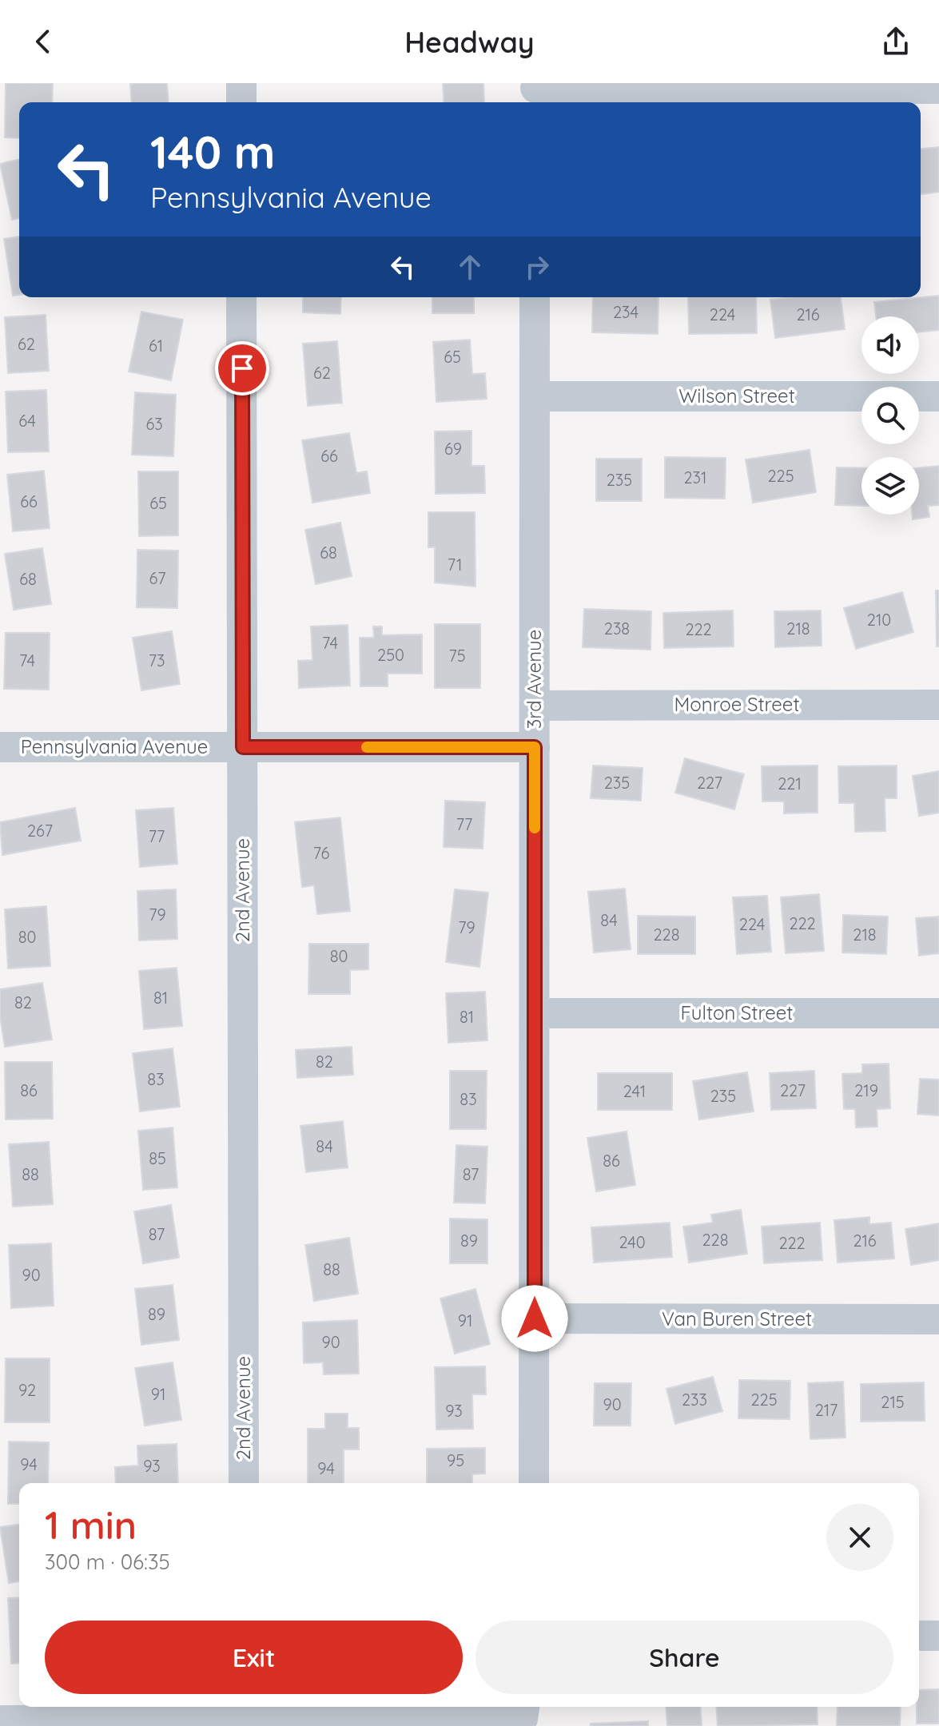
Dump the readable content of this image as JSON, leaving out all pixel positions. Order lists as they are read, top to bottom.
{
  "streets": {
    "street": [
      "Wilson Street",
      "3rd Avenue",
      "Monroe Street",
      "Pennsylvania Avenue",
      "2nd Avenue",
      "Fulton Street",
      "Van Buren Street"
    ]
  },
  "crossings": [
    ["Wilson Street", "3rd Avenue"],
    ["3rd Avenue", "Monroe Street"],
    ["3rd Avenue", "Pennsylvania Avenue"],
    ["3rd Avenue", "Fulton Street"],
    ["3rd Avenue", "Van Buren Street"],
    ["Pennsylvania Avenue", "2nd Avenue"]
  ],
  "house_numbers": [
    "234",
    "224",
    "216",
    "62",
    "61",
    "65",
    "62",
    "64",
    "63",
    "69",
    "66",
    "225",
    "231",
    "235",
    "66",
    "65",
    "68",
    "71",
    "67",
    "68",
    "210",
    "238",
    "218",
    "222",
    "74",
    "250",
    "75",
    "74",
    "73",
    "235",
    "227",
    "221",
    "77",
    "267",
    "77",
    "76",
    "79",
    "84",
    "222",
    "224",
    "79",
    "228",
    "218",
    "80",
    "80",
    "81",
    "82",
    "81",
    "82",
    "83",
    "86",
    "227",
    "219",
    "241",
    "235",
    "83",
    "84",
    "85",
    "86",
    "88",
    "87",
    "87",
    "228",
    "89",
    "216",
    "240",
    "222",
    "88",
    "90",
    "89",
    "91",
    "90",
    "92",
    "91",
    "233",
    "225",
    "215",
    "90",
    "217",
    "93",
    "95",
    "94",
    "93",
    "94"
  ],
  "page": {
    "header": "Headway",
    "turn": ["140 m", "Pennsylvania Avenue"],
    "heading": ["1 min", "300 m · 06:35"],
    "buttons": ["Exit", "Share"]
  }
}
